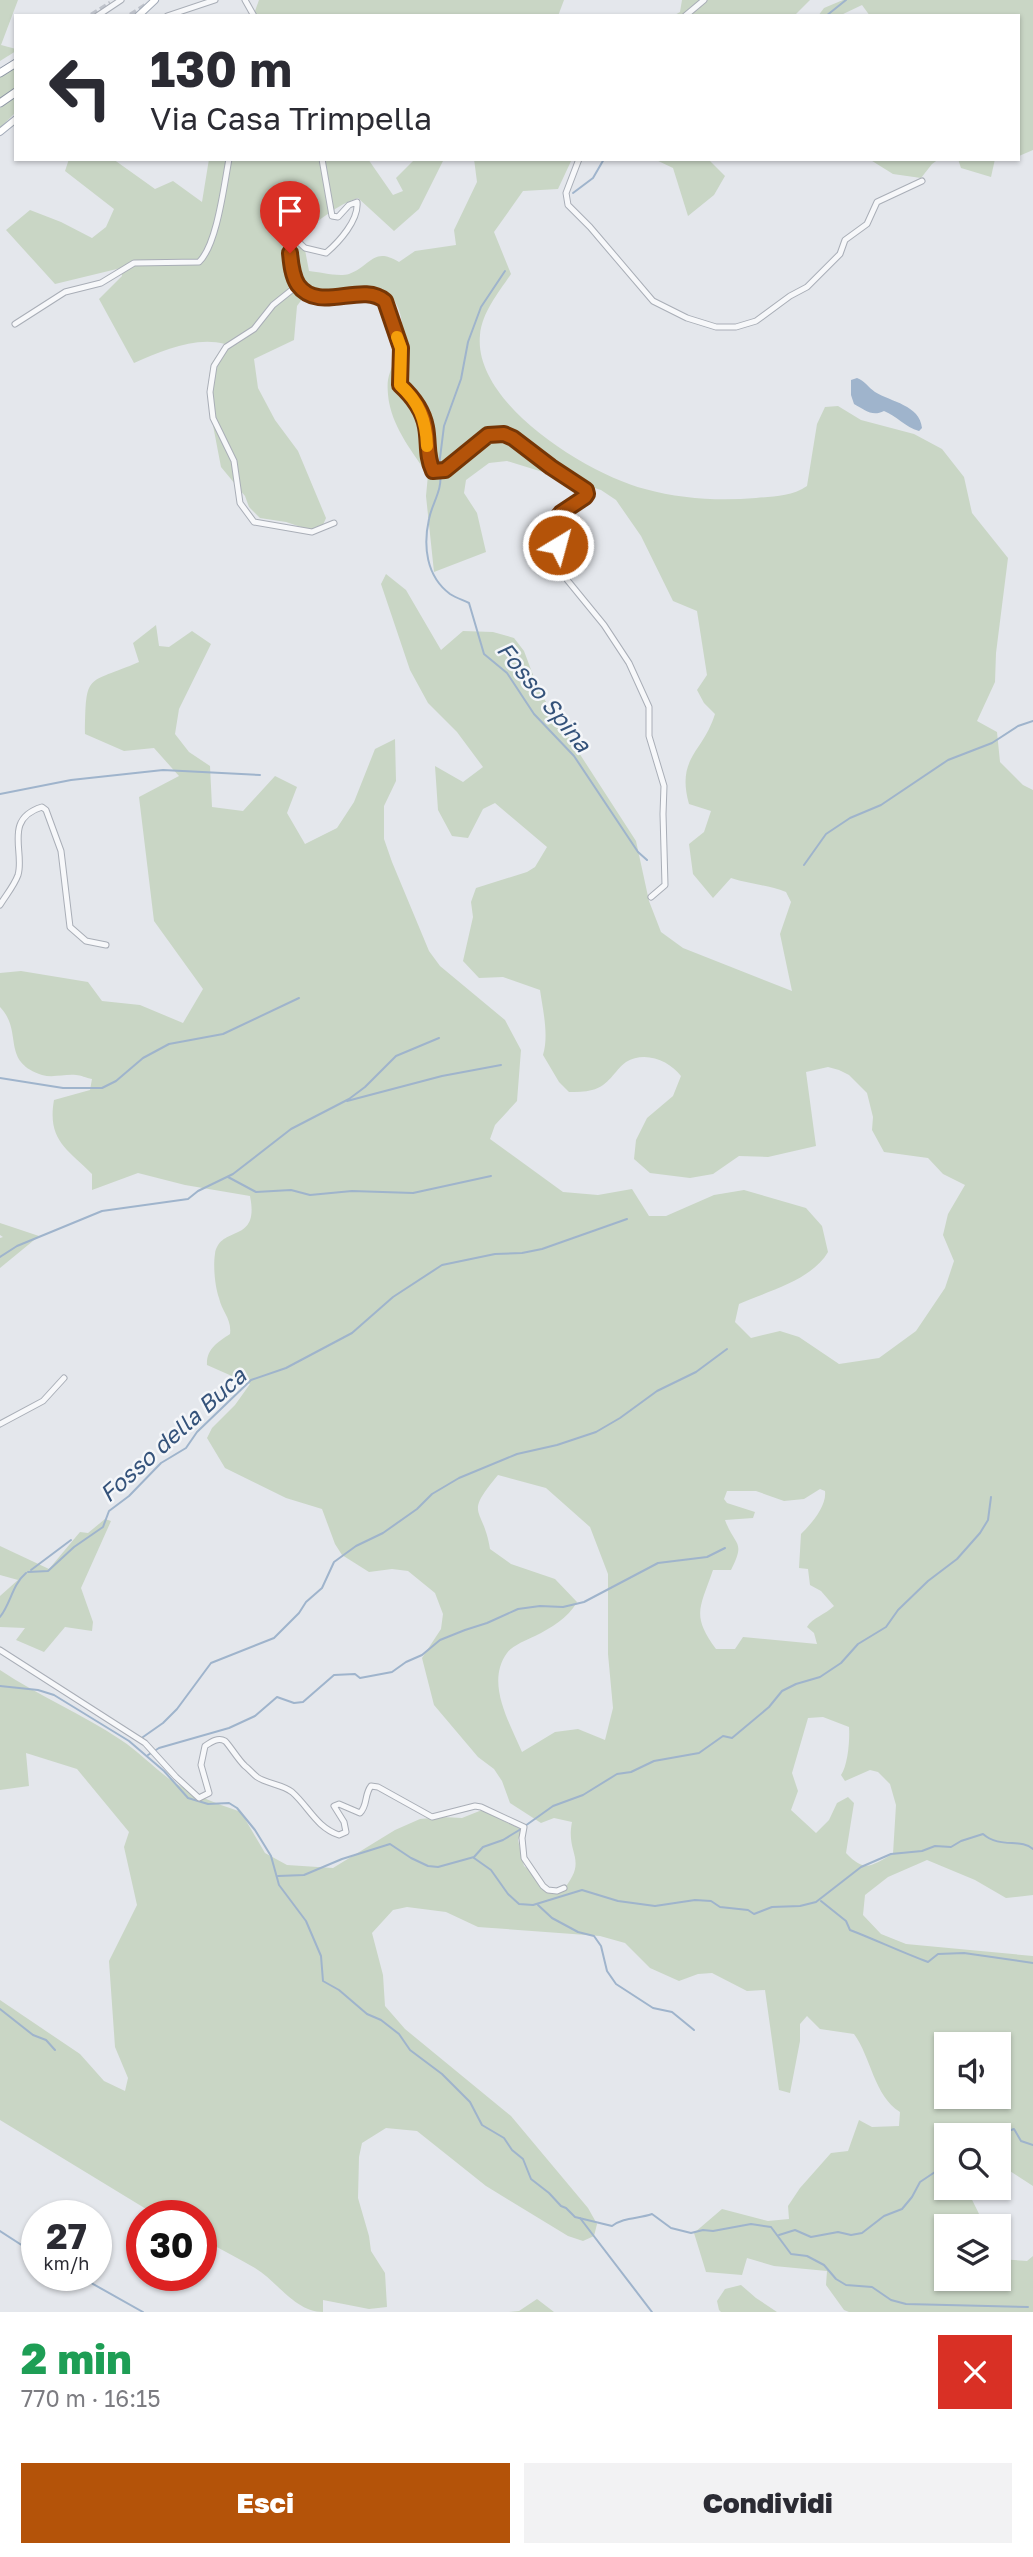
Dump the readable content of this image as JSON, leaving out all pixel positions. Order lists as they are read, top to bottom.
{
  "water": ["Fosso Spina", "Fosso della Buca"],
  "page": {
    "turn": ["130 m", "Via Casa Trimpella"],
    "speed": "27 km/h",
    "limit": "30",
    "heading": ["2 min", "770 m · 16:15"],
    "buttons": ["Esci", "Condividi"]
  }
}
